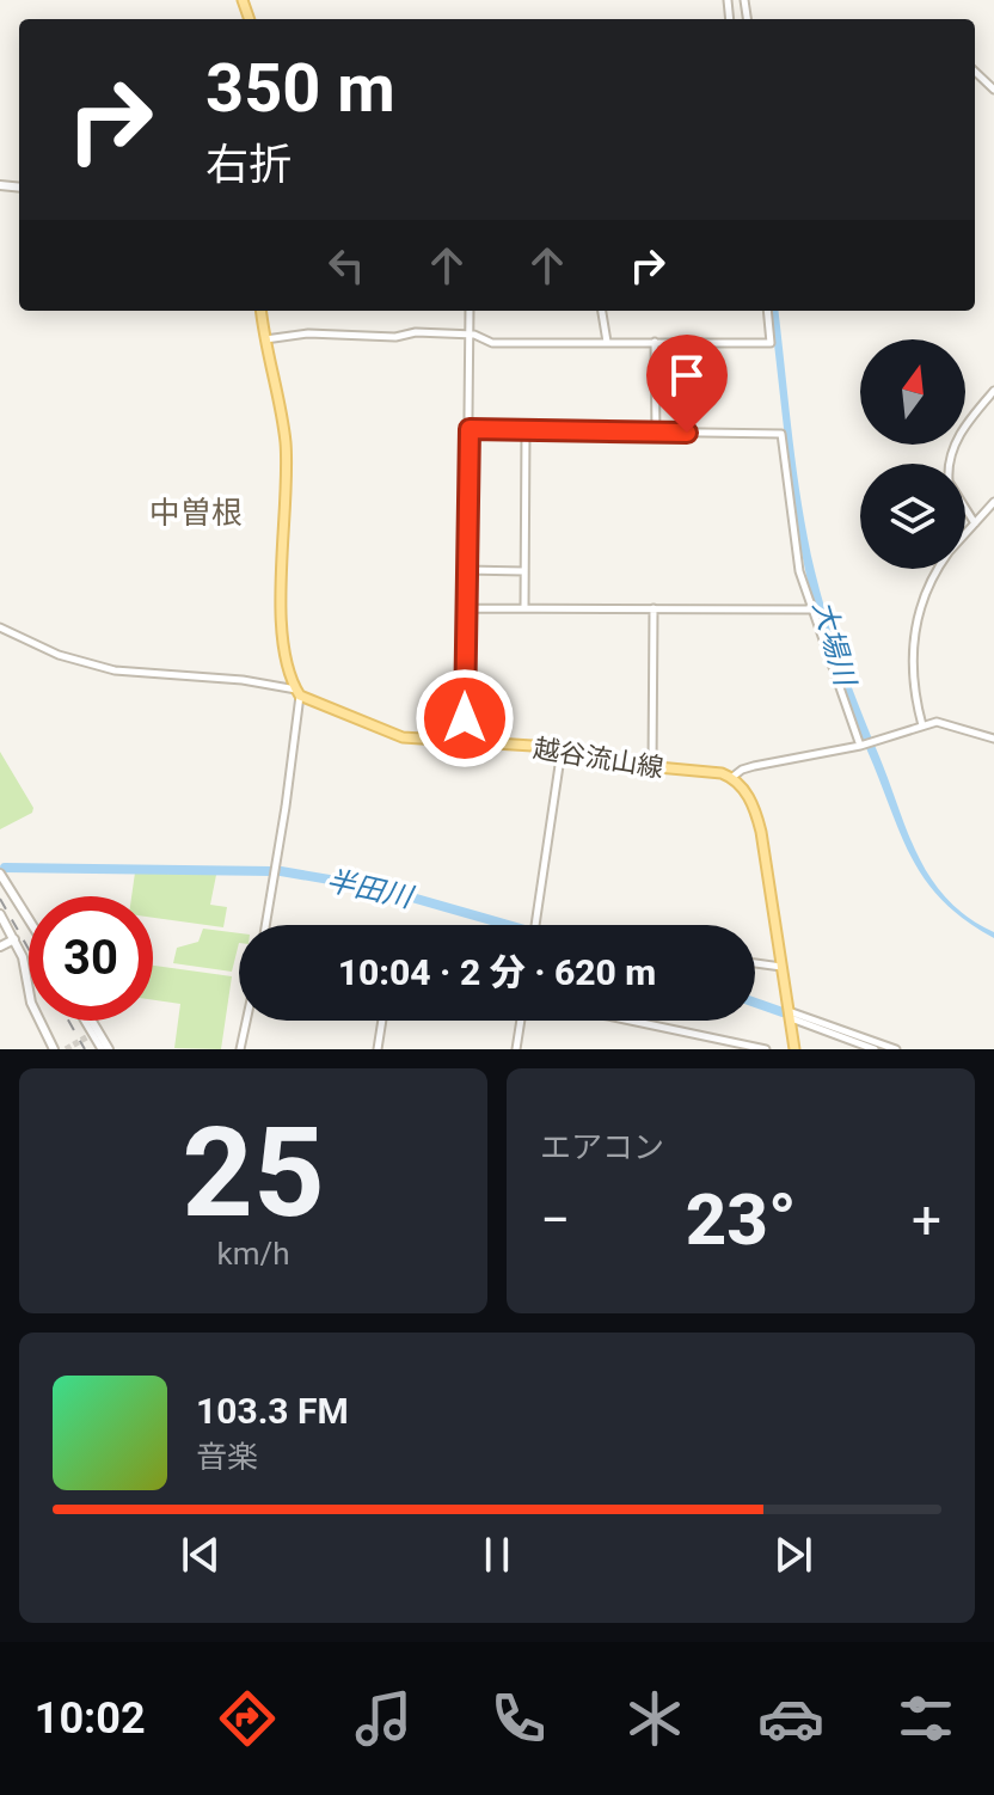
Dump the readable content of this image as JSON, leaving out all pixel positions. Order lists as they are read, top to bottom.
{
  "streets": {
    "main road": ["越谷流山線"]
  },
  "districts": ["中曽根"],
  "water": ["大場川", "半田川"],
  "north": "top",
  "page": {
    "turn": ["350 m", "右折"],
    "limit": "30",
    "trip": "10:04 · 2 分 · 620 m",
    "tile": [
      ["25", "km/h"],
      "エアコン"
    ],
    "heat": ["−", "23°", "+"],
    "song": ["103.3 FM", "音楽"],
    "tabs": "10:02"
  }
}
